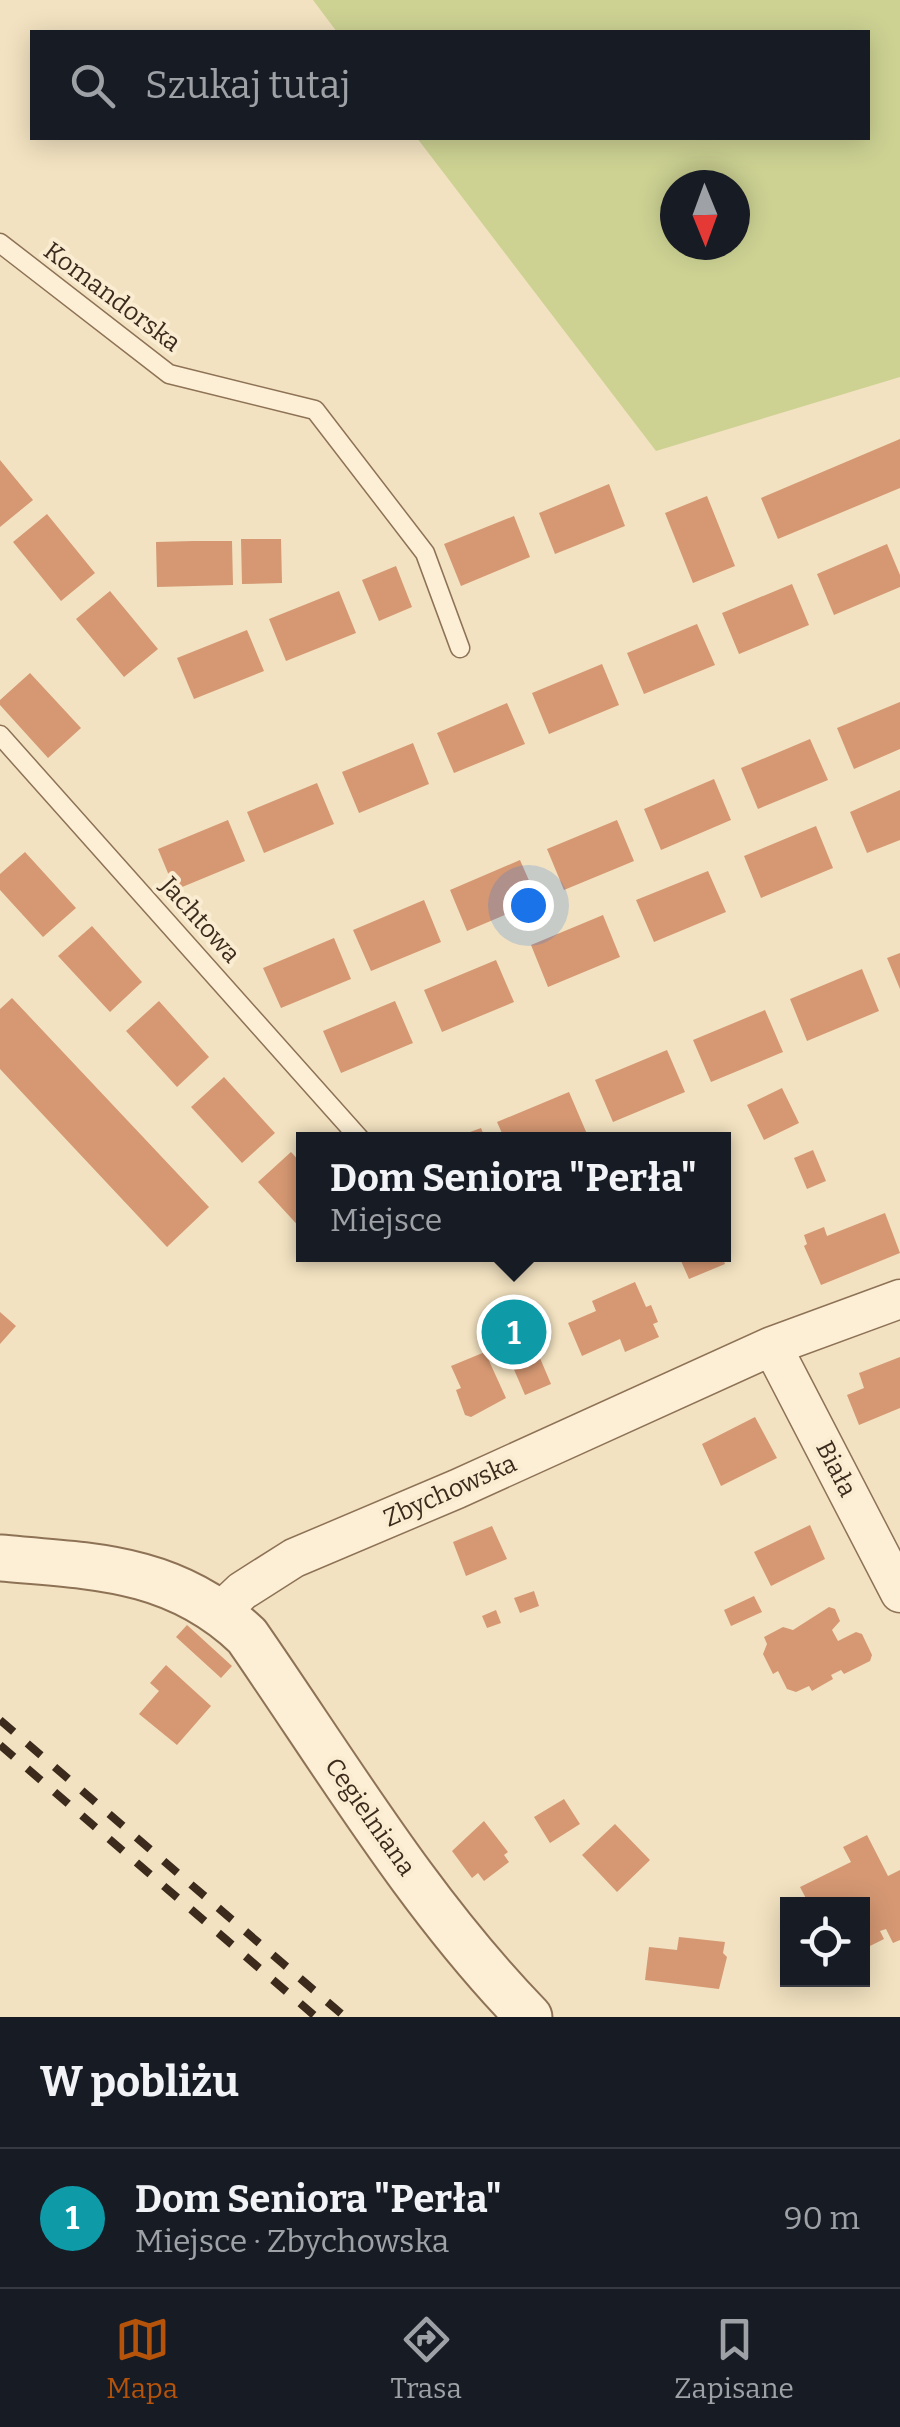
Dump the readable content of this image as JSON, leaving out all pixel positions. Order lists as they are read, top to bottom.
{
  "streets": {
    "street": ["Biała", "Zbychowska", "Cegielniana"],
    "lane": ["Komandorska", "Jachtowa"]
  },
  "crossings": [
    ["Biała", "Zbychowska"],
    ["Zbychowska", "Cegielniana"]
  ],
  "north": "bottom",
  "page": {
    "search": "Szukaj tutaj",
    "popup": ["Dom Seniora \"Perła\"", "Miejsce"],
    "pins": "1",
    "heading": "W pobliżu",
    "list": [
      {
        "mark": "1",
        "name": "Dom Seniora \"Perła\"",
        "note": "Miejsce · Zbychowska",
        "value": "90 m"
      }
    ],
    "nav": ["Mapa", "Trasa", "Zapisane"]
  }
}
